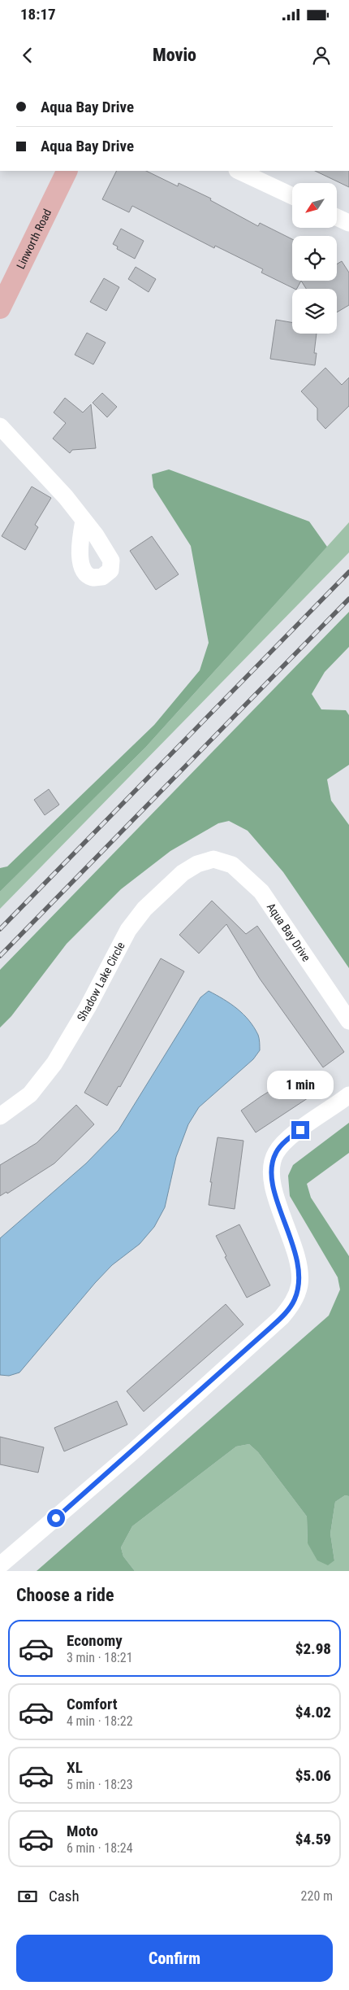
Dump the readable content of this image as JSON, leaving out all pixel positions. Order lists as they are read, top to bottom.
{
  "streets": {
    "main road": ["Linworth Road"],
    "street": ["Aqua Bay Drive", "Shadow Lake Circle"]
  },
  "crossings": [
    ["Aqua Bay Drive", "Shadow Lake Circle"]
  ],
  "north": "bottom left",
  "page": {
    "status": "18:17",
    "header": "Movio",
    "banner": ["Aqua Bay Drive", "Aqua Bay Drive"],
    "bubble": "1 min",
    "heading": "Choose a ride",
    "list": [
      {
        "name": "Economy",
        "note": "3 min · 18:21",
        "value": "$2.98"
      },
      {
        "name": "Comfort",
        "note": "4 min · 18:22",
        "value": "$4.02"
      },
      {
        "name": "XL",
        "note": "5 min · 18:23",
        "value": "$5.06"
      },
      {
        "name": "Moto",
        "note": "6 min · 18:24",
        "value": "$4.59"
      }
    ],
    "pay": ["Cash", "220 m"],
    "buttons": "Confirm"
  }
}
